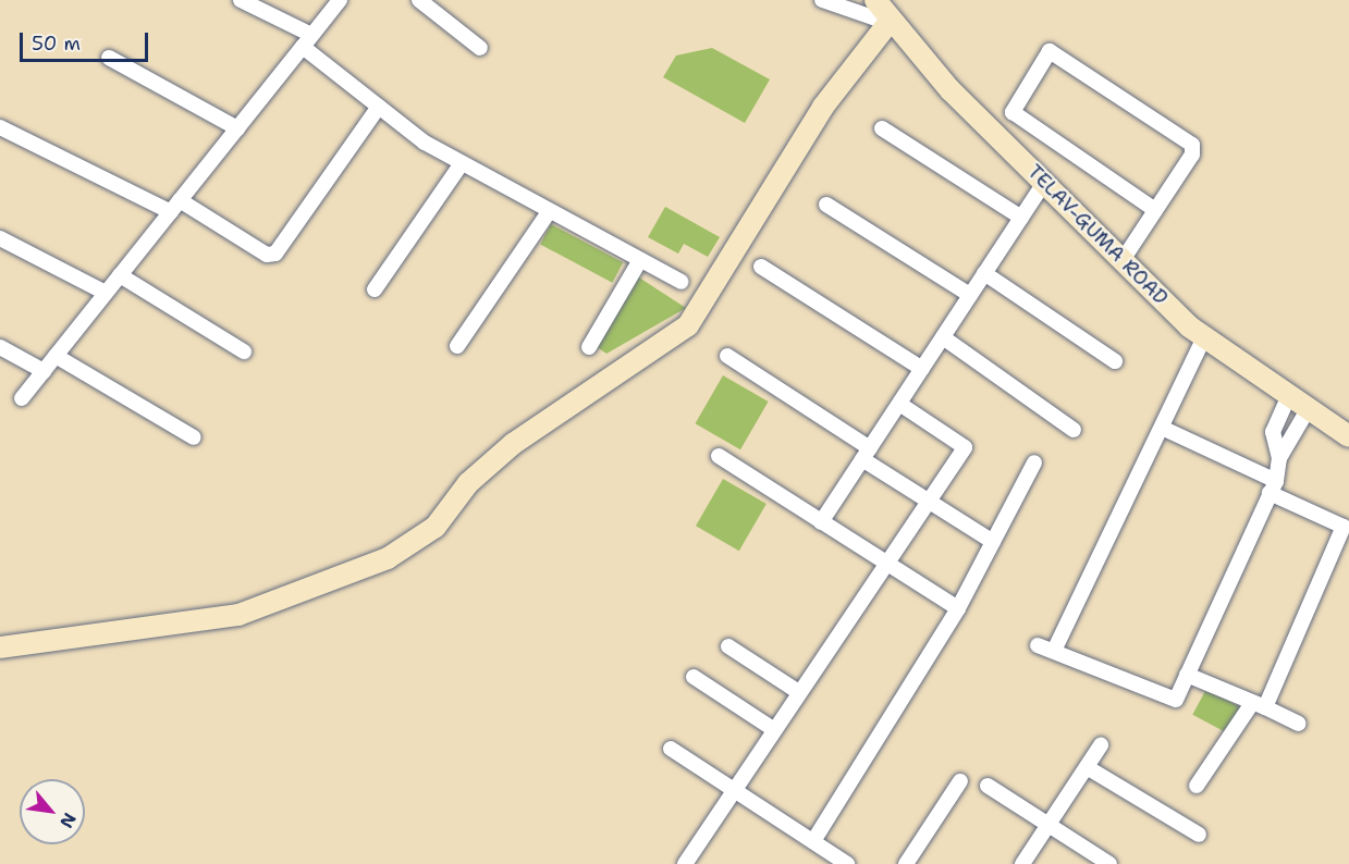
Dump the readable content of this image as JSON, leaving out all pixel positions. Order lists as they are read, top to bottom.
{
  "streets": {
    "street": ["TELAV-GUMA ROAD"]
  },
  "scale_bar": "50 m",
  "north": "bottom right"
}
